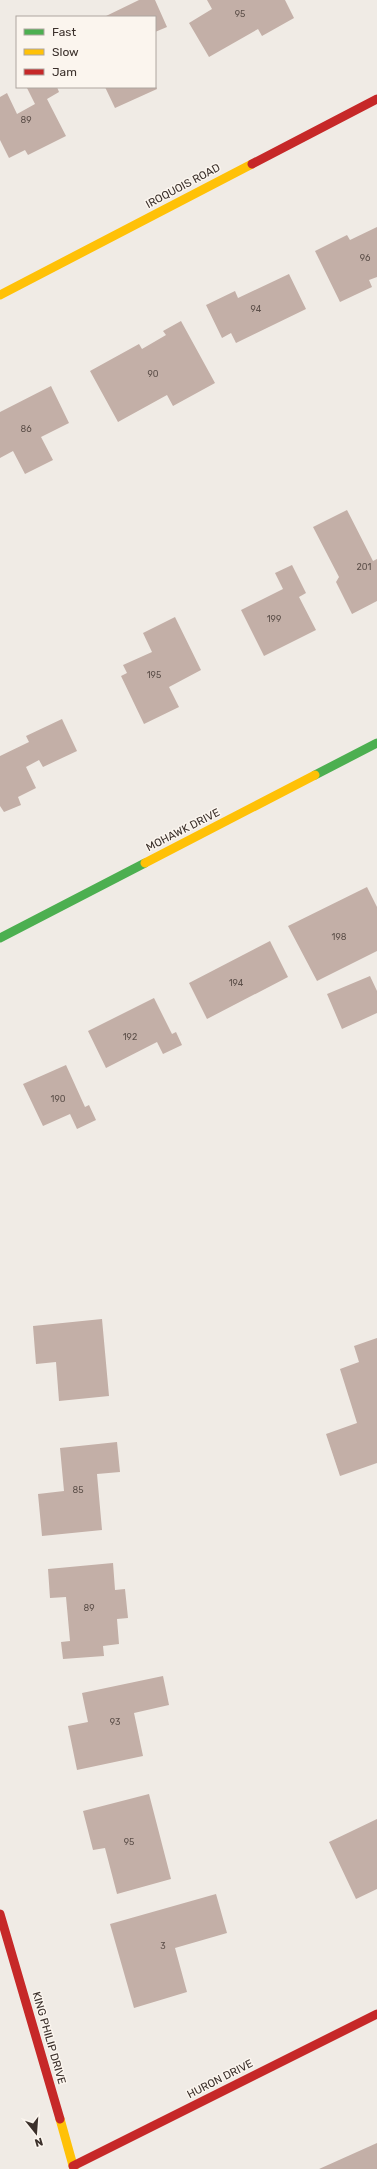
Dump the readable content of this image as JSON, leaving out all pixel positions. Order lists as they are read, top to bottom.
{
  "streets": {
    "street": [
      "IROQUOIS ROAD",
      "MOHAWK DRIVE",
      "KING PHILIP DRIVE",
      "HURON DRIVE"
    ]
  },
  "crossings": [
    ["KING PHILIP DRIVE", "HURON DRIVE"]
  ],
  "house_numbers": [
    "95",
    "89",
    "96",
    "94",
    "90",
    "86",
    "201",
    "199",
    "195",
    "198",
    "194",
    "192",
    "190",
    "85",
    "89",
    "93",
    "95",
    "3"
  ],
  "legend": ["Fast", "Slow", "Jam"],
  "north": "bottom"
}
